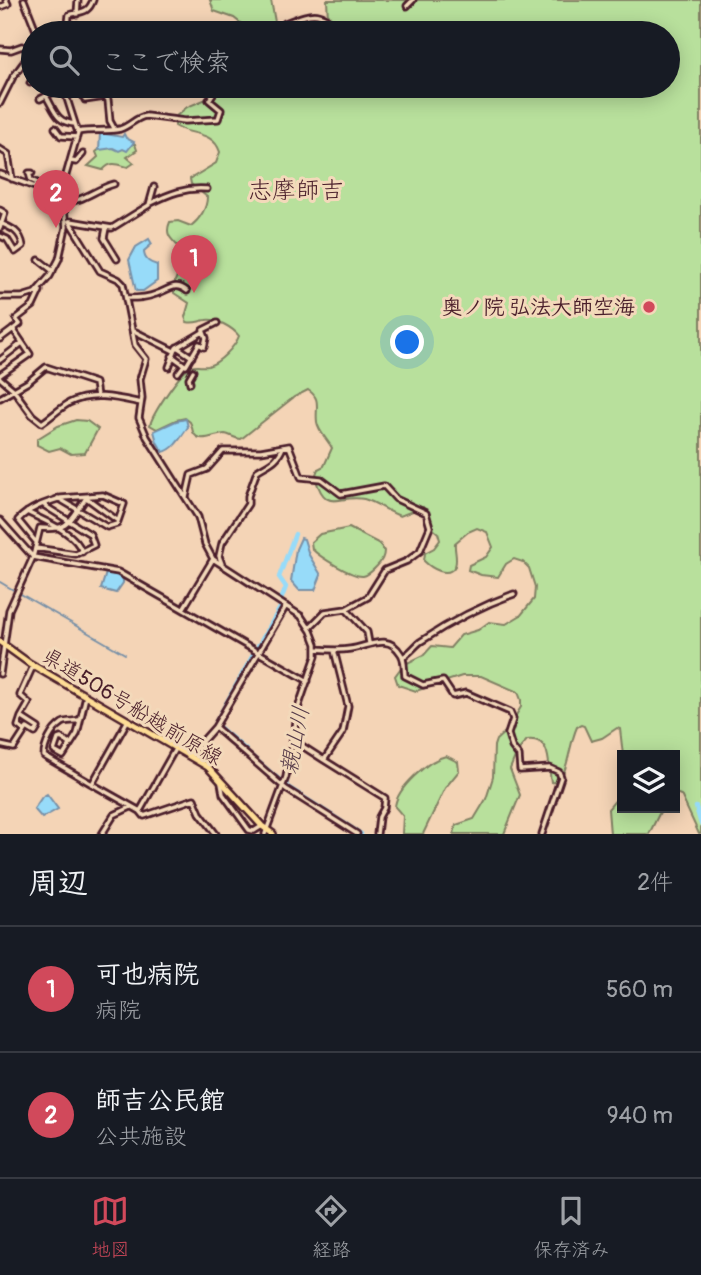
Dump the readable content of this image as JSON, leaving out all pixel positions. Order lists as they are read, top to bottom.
{
  "streets": {
    "main road": ["県道506号船越前原線"]
  },
  "districts": ["志摩師吉"],
  "water": ["親山川"],
  "places": ["奥ノ院 弘法大師空海"],
  "page": {
    "search": "ここで検索",
    "pins": ["2", "1"],
    "heading": ["周辺", "2件"],
    "list": [
      {
        "mark": "1",
        "name": "可也病院",
        "note": "病院",
        "value": "560 m"
      },
      {
        "mark": "2",
        "name": "師吉公民館",
        "note": "公共施設",
        "value": "940 m"
      }
    ],
    "nav": ["地図", "経路", "保存済み"]
  }
}
